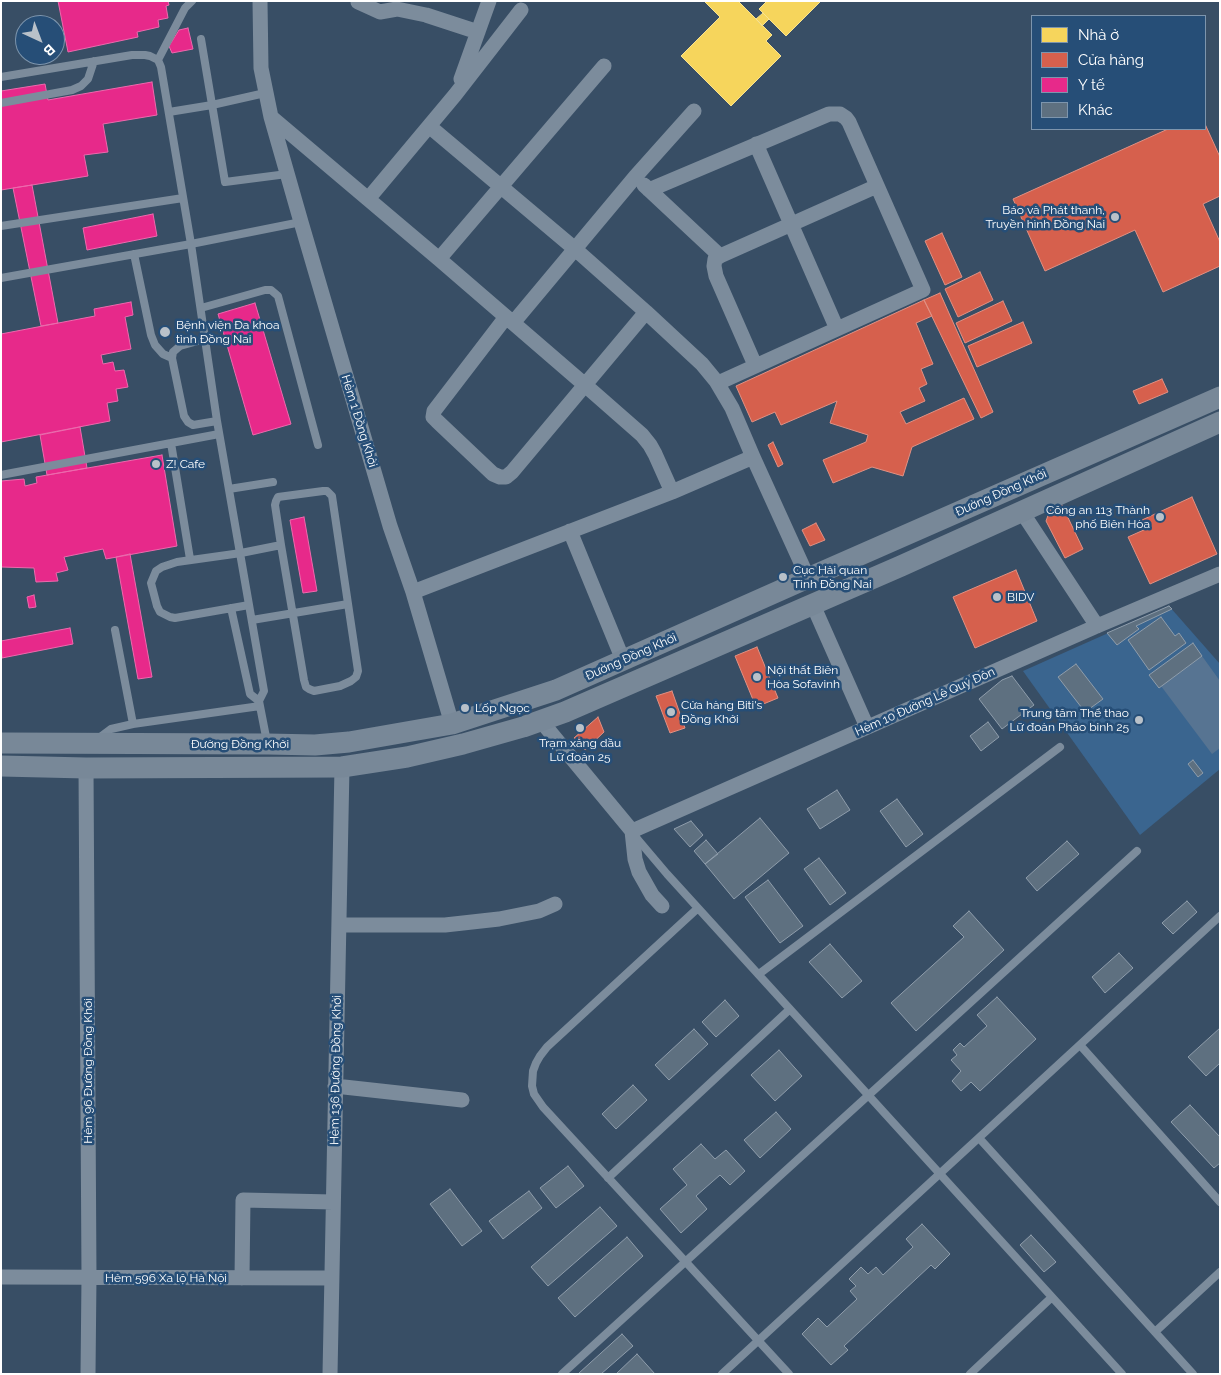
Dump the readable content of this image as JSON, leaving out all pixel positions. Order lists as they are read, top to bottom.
{
  "streets": {
    "main road": ["Đường Đồng Khởi"],
    "street": [
      "Hẻm 1 Đồng Khởi",
      "Hẻm 10 Đường Lê Quý Đôn",
      "Hẻm 136 Đường Đồng Khởi",
      "Hẻm 96 Đường Đồng Khởi",
      "Hẻm 596 Xa lộ Hà Nội"
    ]
  },
  "crossings": [
    ["Hẻm 1 Đồng Khởi", "Đường Đồng Khởi"],
    ["Đường Đồng Khởi", "Hẻm 136 Đường Đồng Khởi"],
    ["Đường Đồng Khởi", "Hẻm 96 Đường Đồng Khởi"],
    ["Hẻm 136 Đường Đồng Khởi", "Hẻm 596 Xa lộ Hà Nội"],
    ["Hẻm 96 Đường Đồng Khởi", "Hẻm 596 Xa lộ Hà Nội"]
  ],
  "places": [
    "Báo và Phát thanh, Truyền hình Đồng Nai",
    "Bệnh viện Đa khoa tỉnh Đồng Nai",
    "Z! Cafe",
    "Công an 113 Thành phố Biên Hòa",
    "Cục Hải quan Tỉnh Đồng Nai",
    "BIDV",
    "Nội thất Biên Hòa Sofavinh",
    "Lốp Ngọc",
    "Cửa hàng Biti's Đồng Khởi",
    "Trung tâm Thể thao Lữ đoàn Pháo binh 25",
    "Trạm xăng dầu Lữ đoàn 25"
  ],
  "legend": [
    "Nhà ở",
    "Cửa hàng",
    "Y tế",
    "Khác"
  ],
  "north": "bottom right"
}
